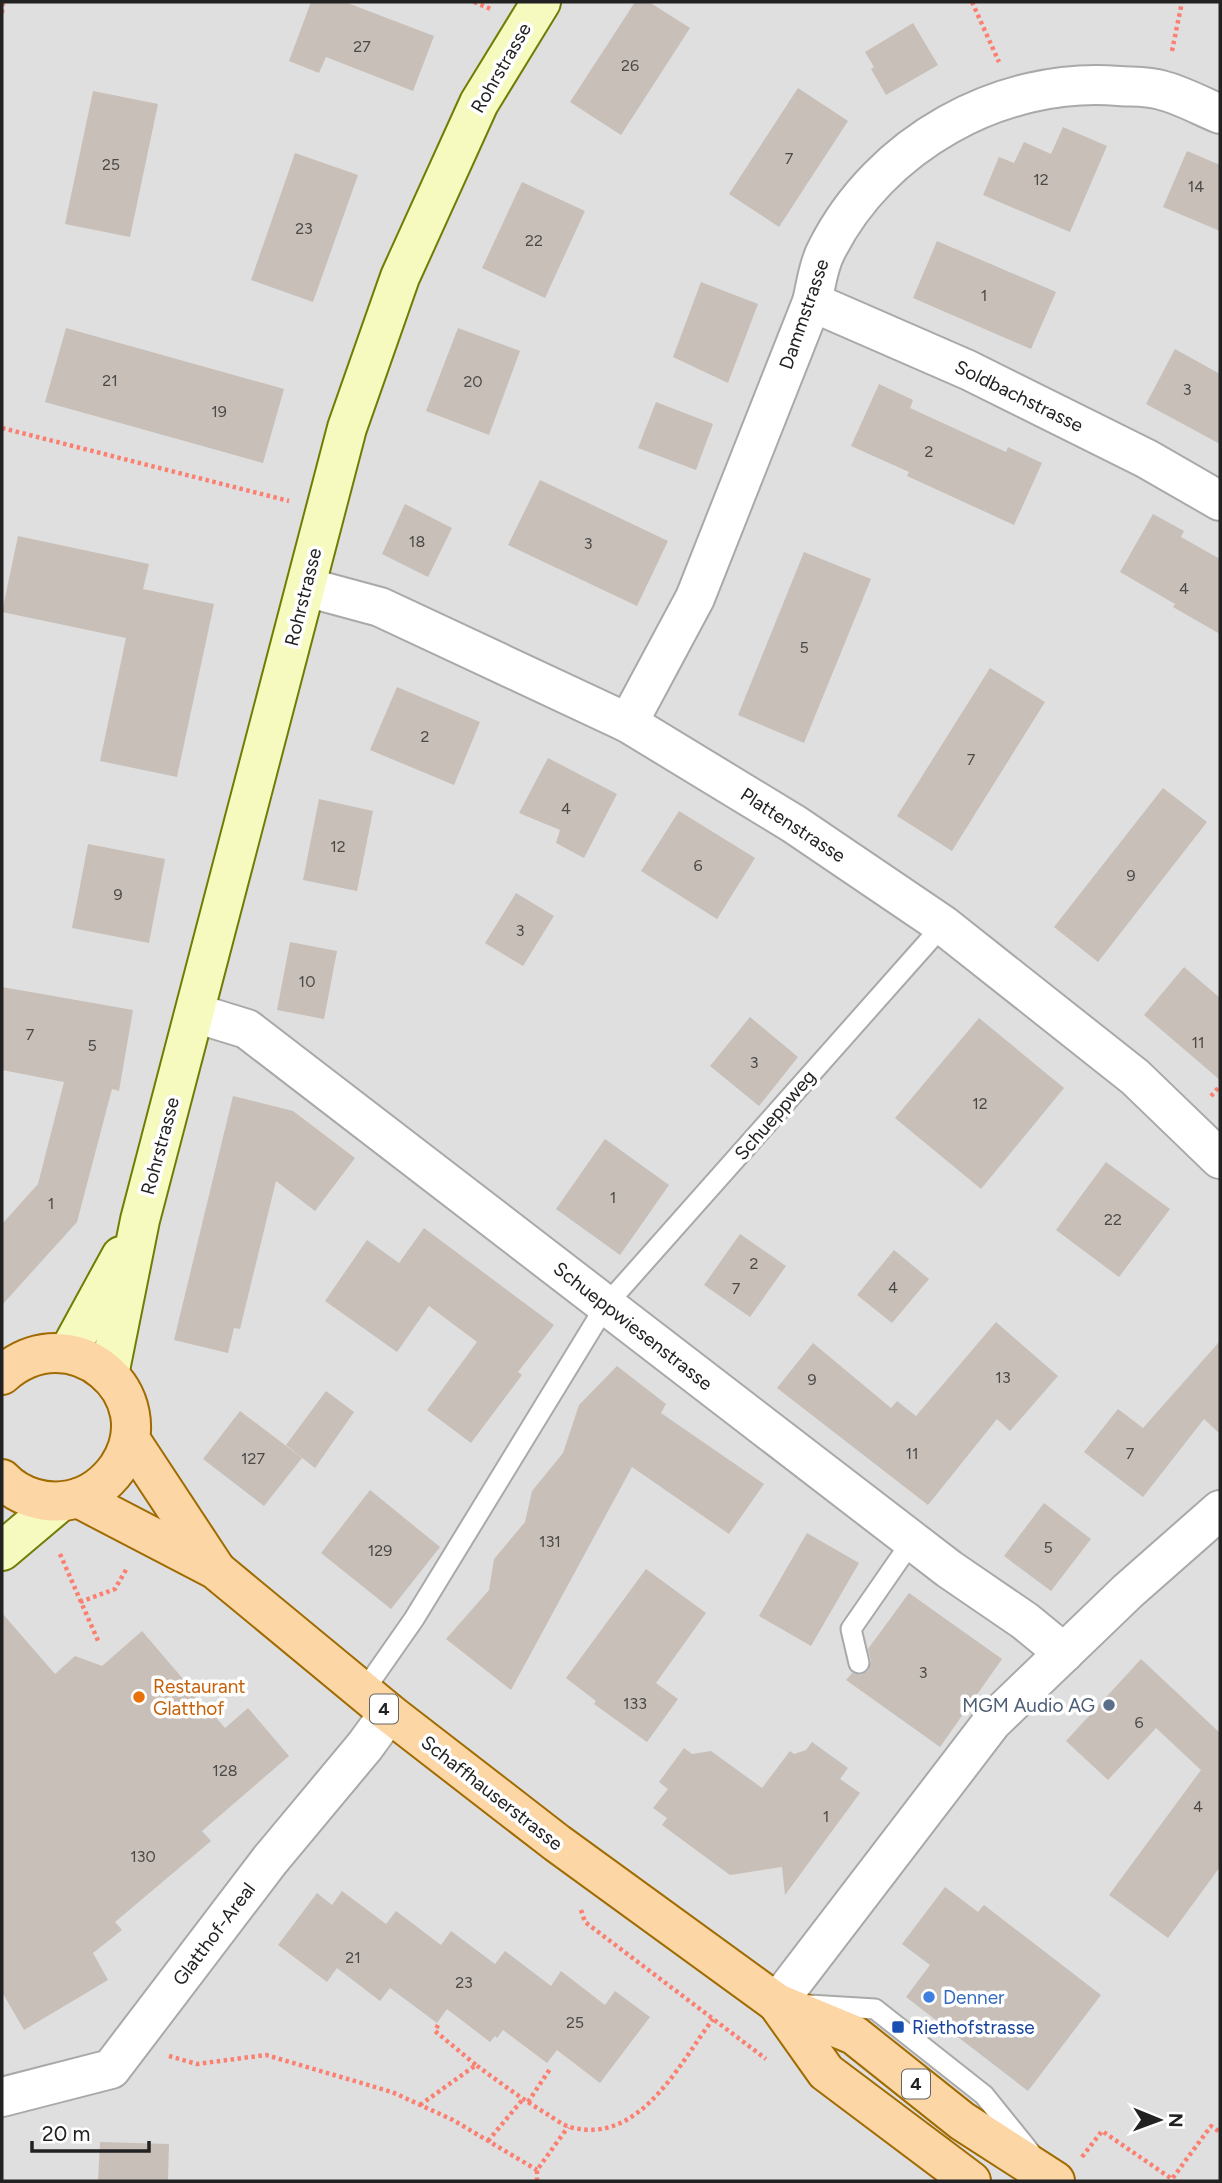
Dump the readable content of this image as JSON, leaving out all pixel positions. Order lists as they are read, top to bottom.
{
  "streets": {
    "main road": ["Rohrstrasse", "4", "Schaffhauserstrasse"],
    "street": [
      "Dammstrasse",
      "Soldbachstrasse",
      "Plattenstrasse",
      "Schueppwiesenstrasse",
      "Glatthof-Areal"
    ],
    "lane": ["Schueppweg"]
  },
  "crossings": [
    ["Rohrstrasse", "Plattenstrasse"],
    ["Rohrstrasse", "Schueppwiesenstrasse"],
    ["Rohrstrasse", "Schaffhauserstrasse"],
    ["Dammstrasse", "Soldbachstrasse"],
    ["Dammstrasse", "Plattenstrasse"],
    ["Plattenstrasse", "Schueppweg"],
    ["Schueppweg", "Schueppwiesenstrasse"],
    ["Schueppweg", "Schaffhauserstrasse"],
    ["Schueppweg", "Glatthof-Areal"],
    ["Schaffhauserstrasse", "Glatthof-Areal"]
  ],
  "places": {
    "other": ["Restaurant Glatthof", "MGM Audio AG", "Denner"],
    "transit": ["Riethofstrasse"]
  },
  "house_numbers": [
    "27",
    "26",
    "7",
    "25",
    "12",
    "14",
    "23",
    "22",
    "1",
    "21",
    "20",
    "3",
    "19",
    "2",
    "18",
    "3",
    "4",
    "5",
    "2",
    "7",
    "4",
    "12",
    "6",
    "9",
    "9",
    "3",
    "10",
    "7",
    "11",
    "5",
    "3",
    "12",
    "1",
    "1",
    "22",
    "2",
    "4",
    "7",
    "13",
    "9",
    "11",
    "7",
    "127",
    "131",
    "5",
    "129",
    "3",
    "133",
    "6",
    "128",
    "4",
    "1",
    "130",
    "21",
    "23",
    "25"
  ],
  "scale_bar": "20 m",
  "north": "right"
}
